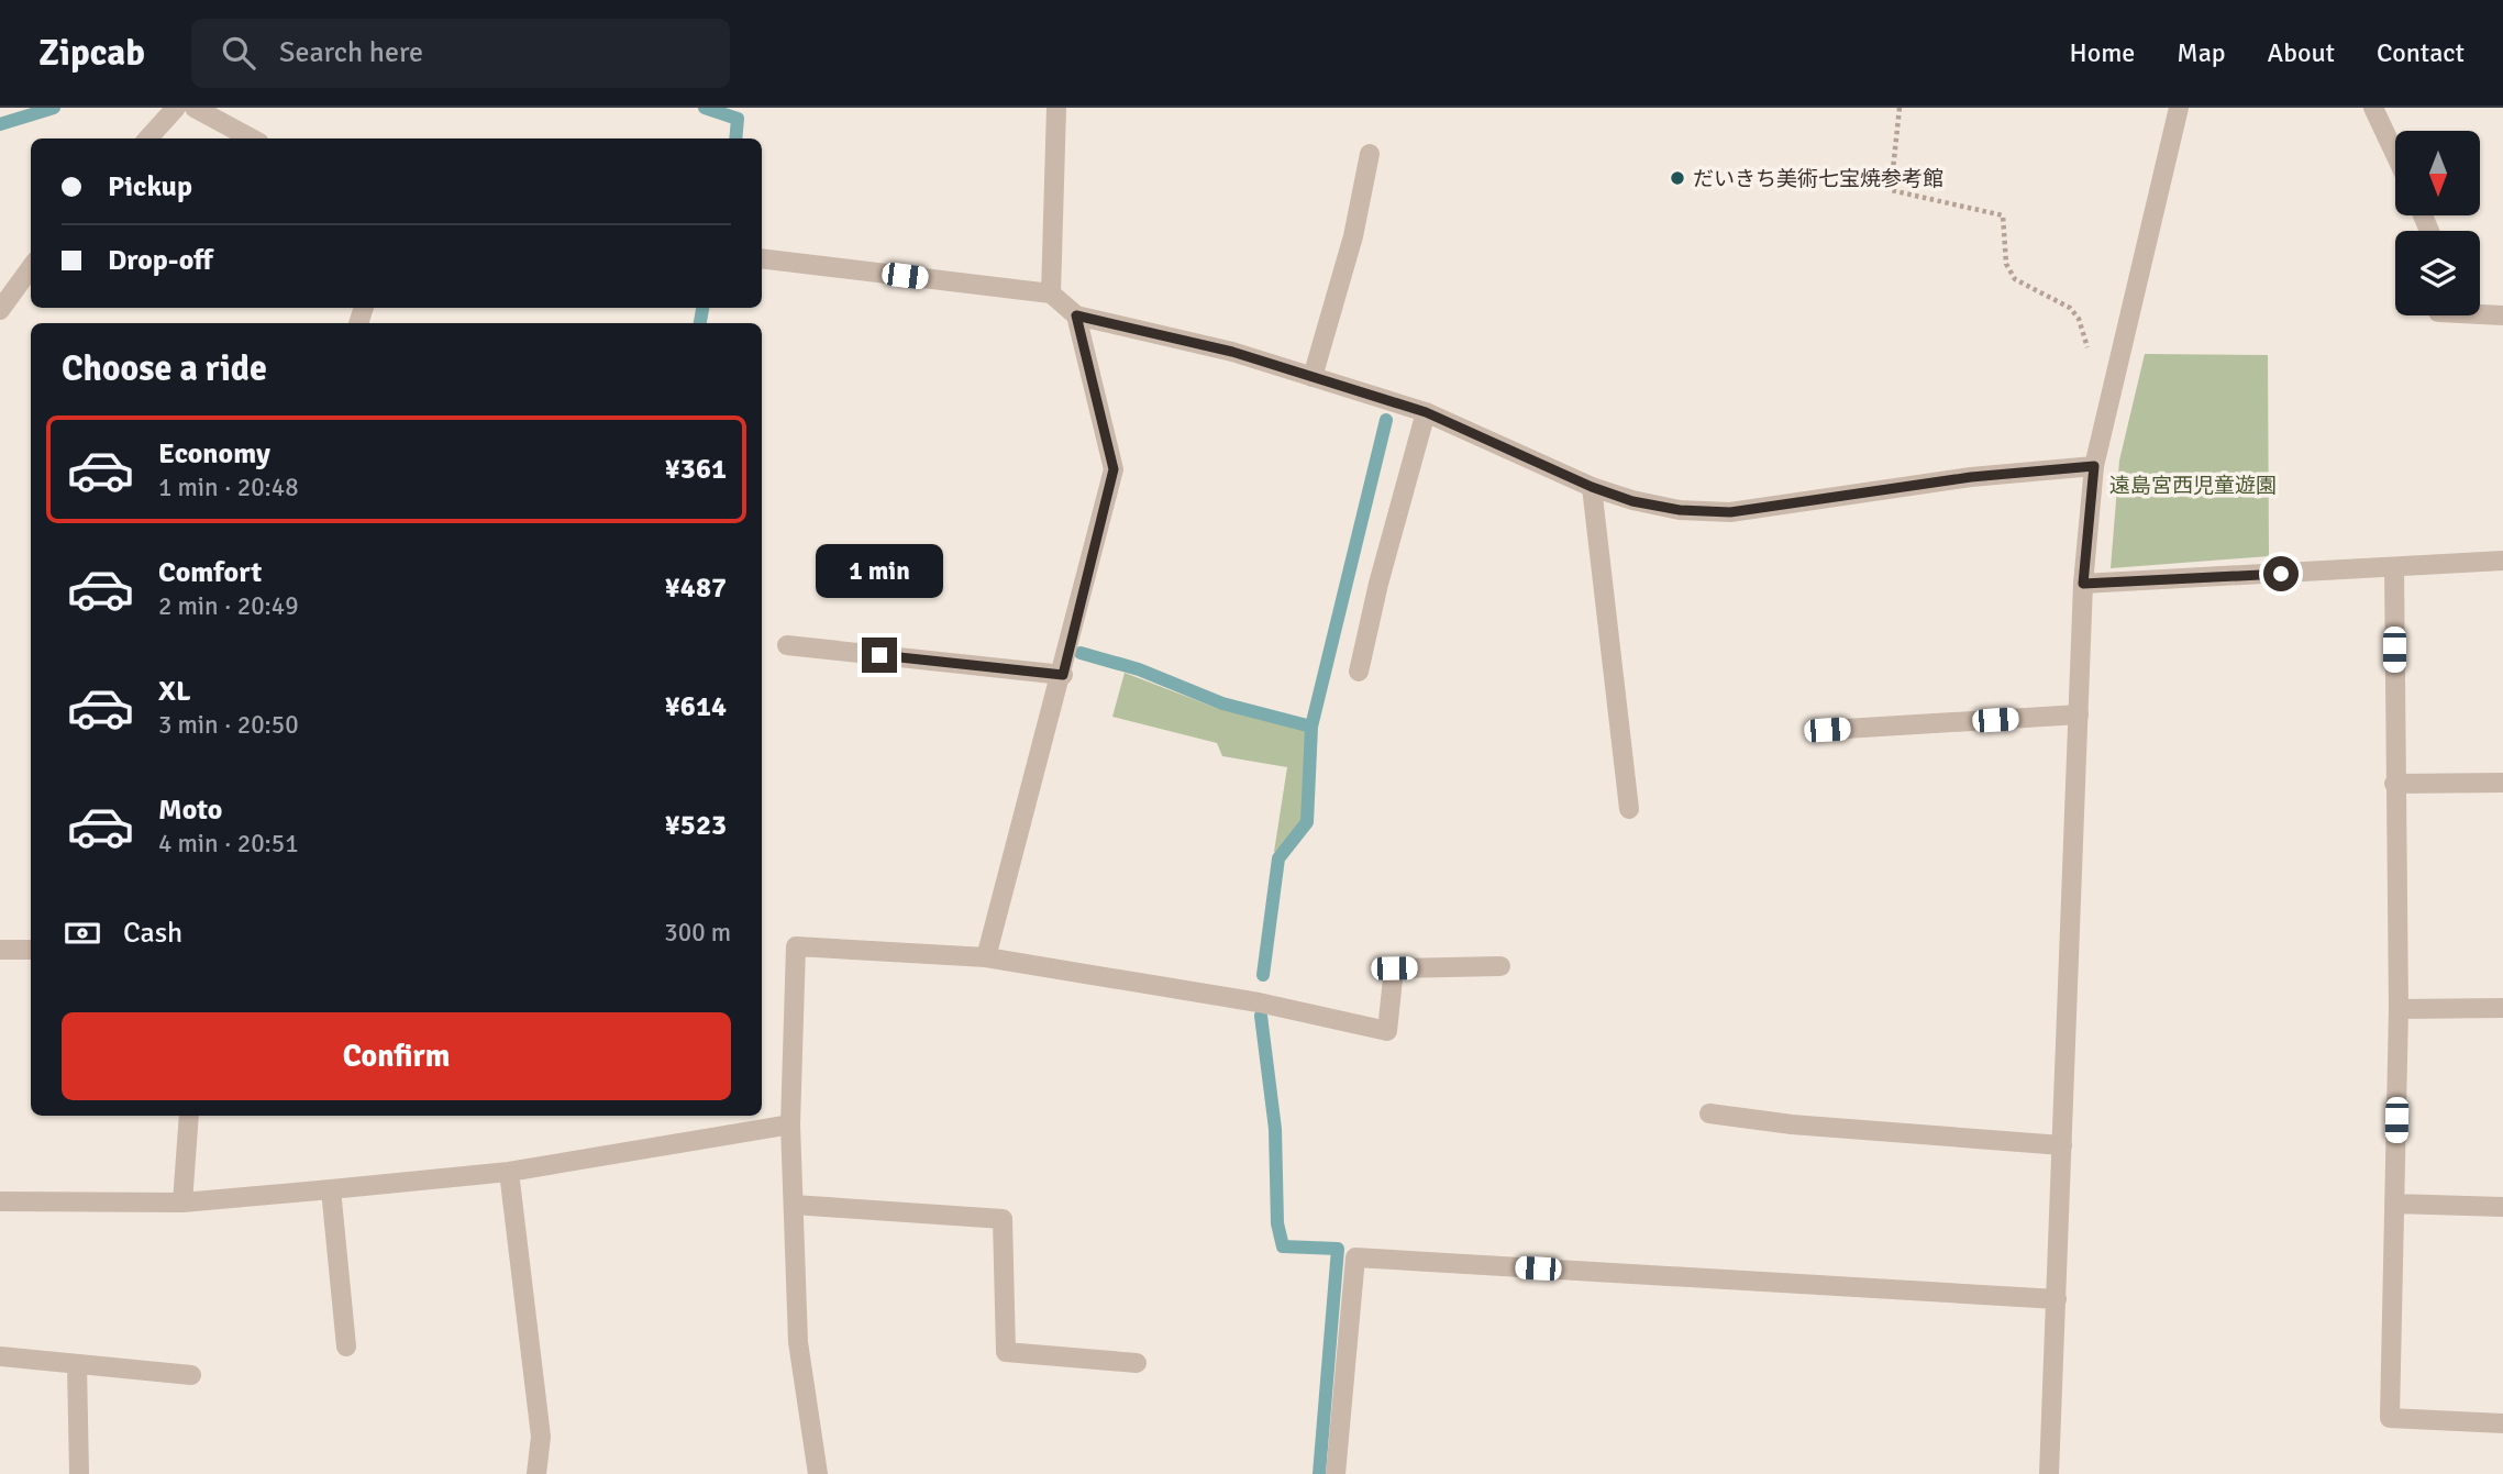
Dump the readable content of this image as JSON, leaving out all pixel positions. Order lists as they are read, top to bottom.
{
  "parks": ["遠島宮西児童遊園"],
  "places": ["だいきち美術七宝焼参考館"],
  "north": "bottom",
  "page": {
    "header": "Zipcab",
    "search": "Search here",
    "nav": [
      "Home",
      "Map",
      "About",
      "Contact"
    ],
    "banner": ["Pickup", "Drop-off"],
    "heading": "Choose a ride",
    "list": [
      {
        "name": "Economy",
        "note": "1 min · 20:48",
        "value": "¥361"
      },
      {
        "name": "Comfort",
        "note": "2 min · 20:49",
        "value": "¥487"
      },
      {
        "name": "XL",
        "note": "3 min · 20:50",
        "value": "¥614"
      },
      {
        "name": "Moto",
        "note": "4 min · 20:51",
        "value": "¥523"
      }
    ],
    "bubble": "1 min",
    "pay": ["Cash", "300 m"],
    "buttons": "Confirm"
  }
}
